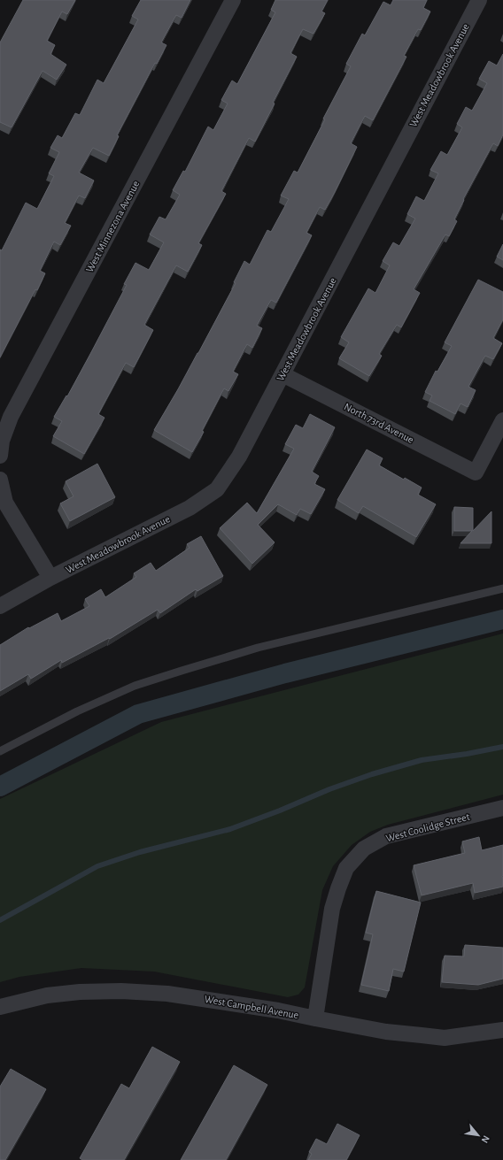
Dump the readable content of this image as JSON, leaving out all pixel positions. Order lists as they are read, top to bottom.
{
  "streets": {
    "street": [
      "West Meadowbrook Avenue",
      "West Minnezona Avenue",
      "North 73rd Avenue",
      "West Coolidge Street",
      "West Campbell Avenue"
    ]
  },
  "crossings": [
    ["West Meadowbrook Avenue", "North 73rd Avenue"],
    ["West Coolidge Street", "West Campbell Avenue"]
  ],
  "north": "bottom right"
}
